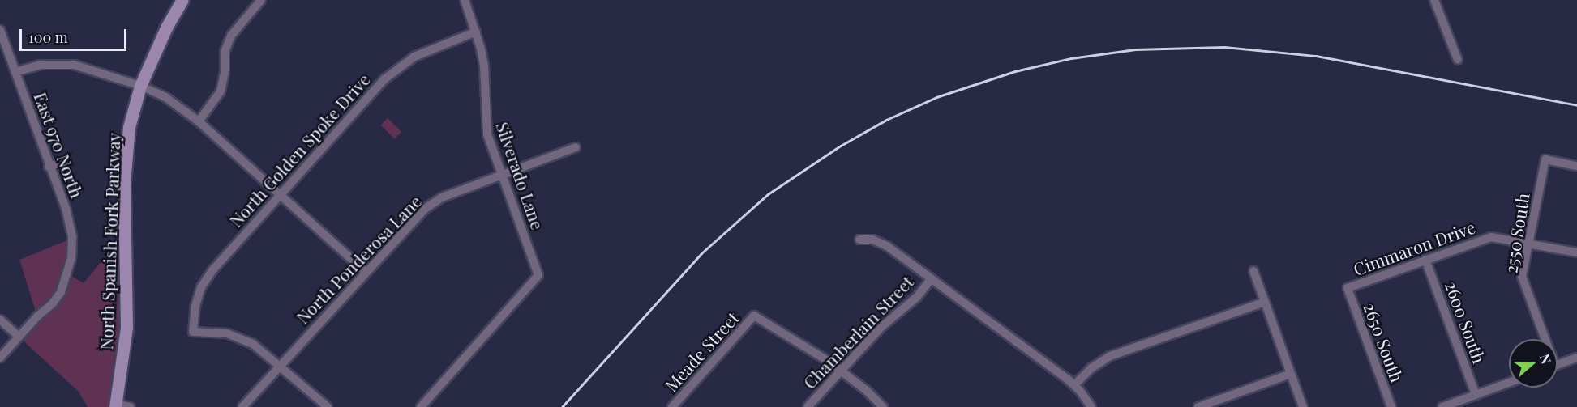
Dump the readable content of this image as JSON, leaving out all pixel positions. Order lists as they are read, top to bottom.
{
  "streets": {
    "street": [
      "East 970 North",
      "North Golden Spoke Drive",
      "Silverado Lane",
      "2550 South",
      "North Spanish Fork Parkway",
      "Cimmaron Drive",
      "North Ponderosa Lane",
      "2600 South",
      "Chamberlain Street",
      "2650 South",
      "Meade Street"
    ]
  },
  "crossings": [
    ["North Golden Spoke Drive", "Silverado Lane"],
    ["North Golden Spoke Drive", "North Ponderosa Lane"],
    ["Silverado Lane", "North Ponderosa Lane"],
    ["2550 South", "Cimmaron Drive"],
    ["Cimmaron Drive", "2600 South"],
    ["Cimmaron Drive", "2650 South"],
    ["Chamberlain Street", "Meade Street"]
  ],
  "scale_bar": "100 m",
  "north": "right"
}
